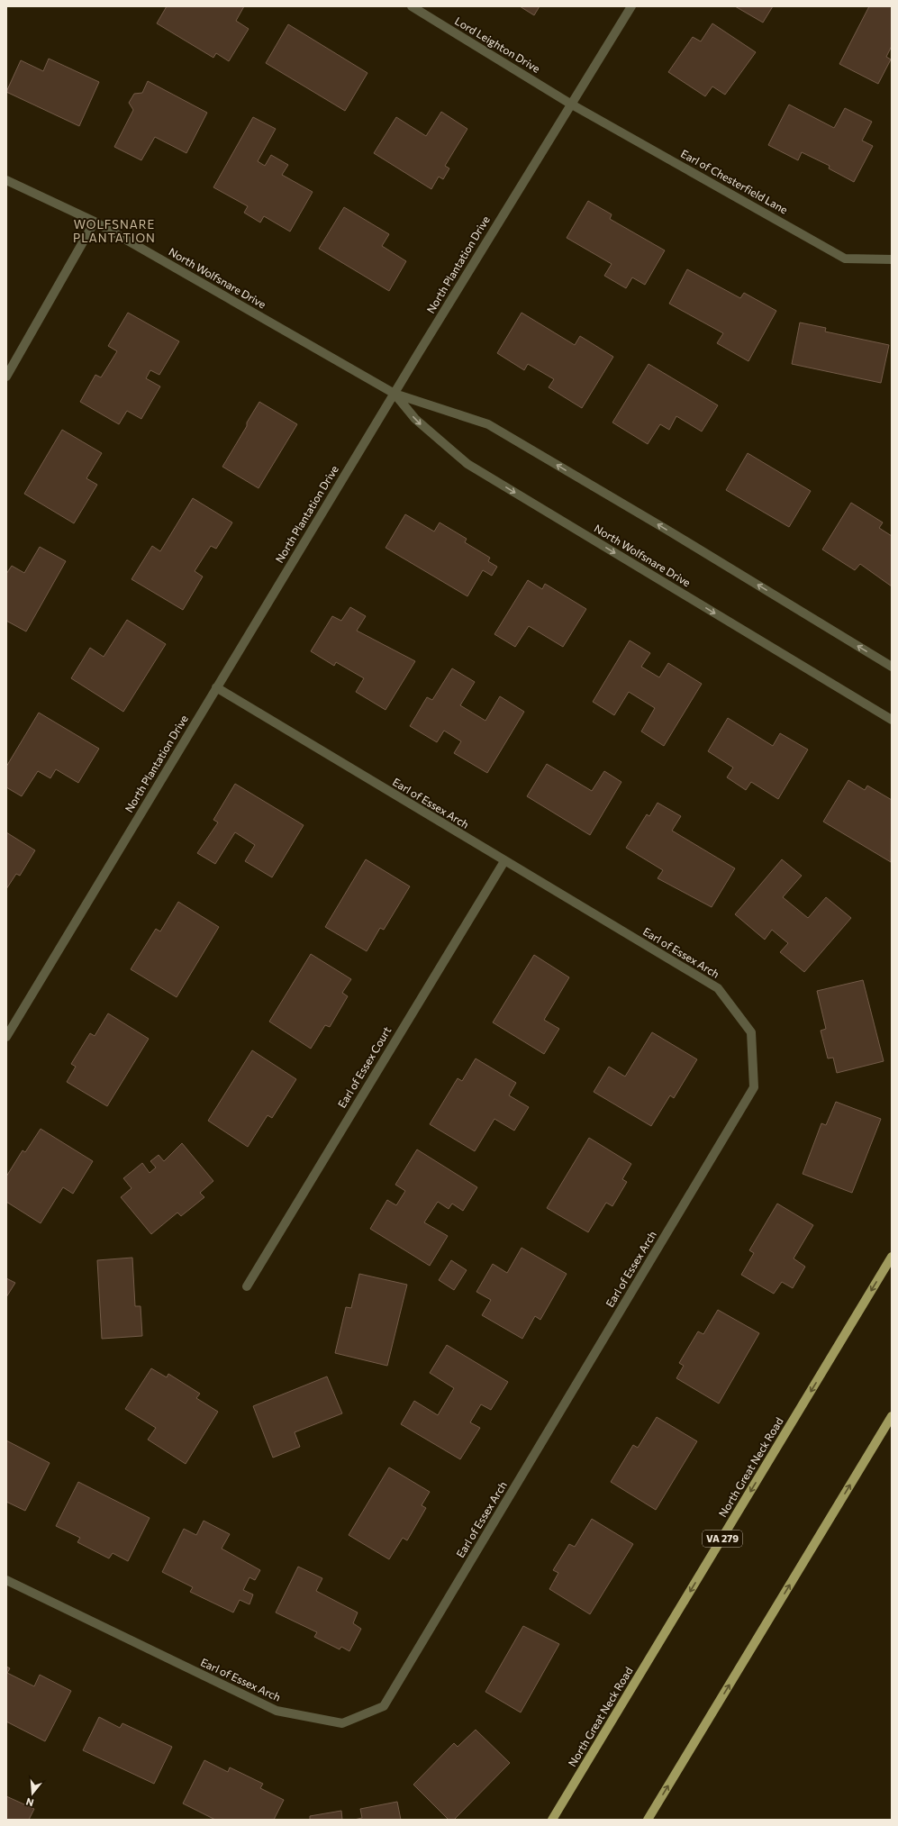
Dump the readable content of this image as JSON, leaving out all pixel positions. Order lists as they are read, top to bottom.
{
  "streets": {
    "main road": ["North Great Neck Road", "VA 279"],
    "street": [
      "Lord Leighton Drive",
      "Earl of Chesterfield Lane",
      "North Plantation Drive",
      "North Wolfsnare Drive",
      "Earl of Essex Arch",
      "Earl of Essex Court"
    ]
  },
  "crossings": [
    ["Lord Leighton Drive", "Earl of Chesterfield Lane"],
    ["Lord Leighton Drive", "North Plantation Drive"],
    ["Earl of Chesterfield Lane", "North Plantation Drive"],
    ["North Plantation Drive", "North Wolfsnare Drive"],
    ["North Plantation Drive", "Earl of Essex Arch"],
    ["Earl of Essex Arch", "Earl of Essex Court"]
  ],
  "one_way": ["North Great Neck Road"],
  "districts": ["WOLFSNARE PLANTATION"],
  "north": "bottom"
}
